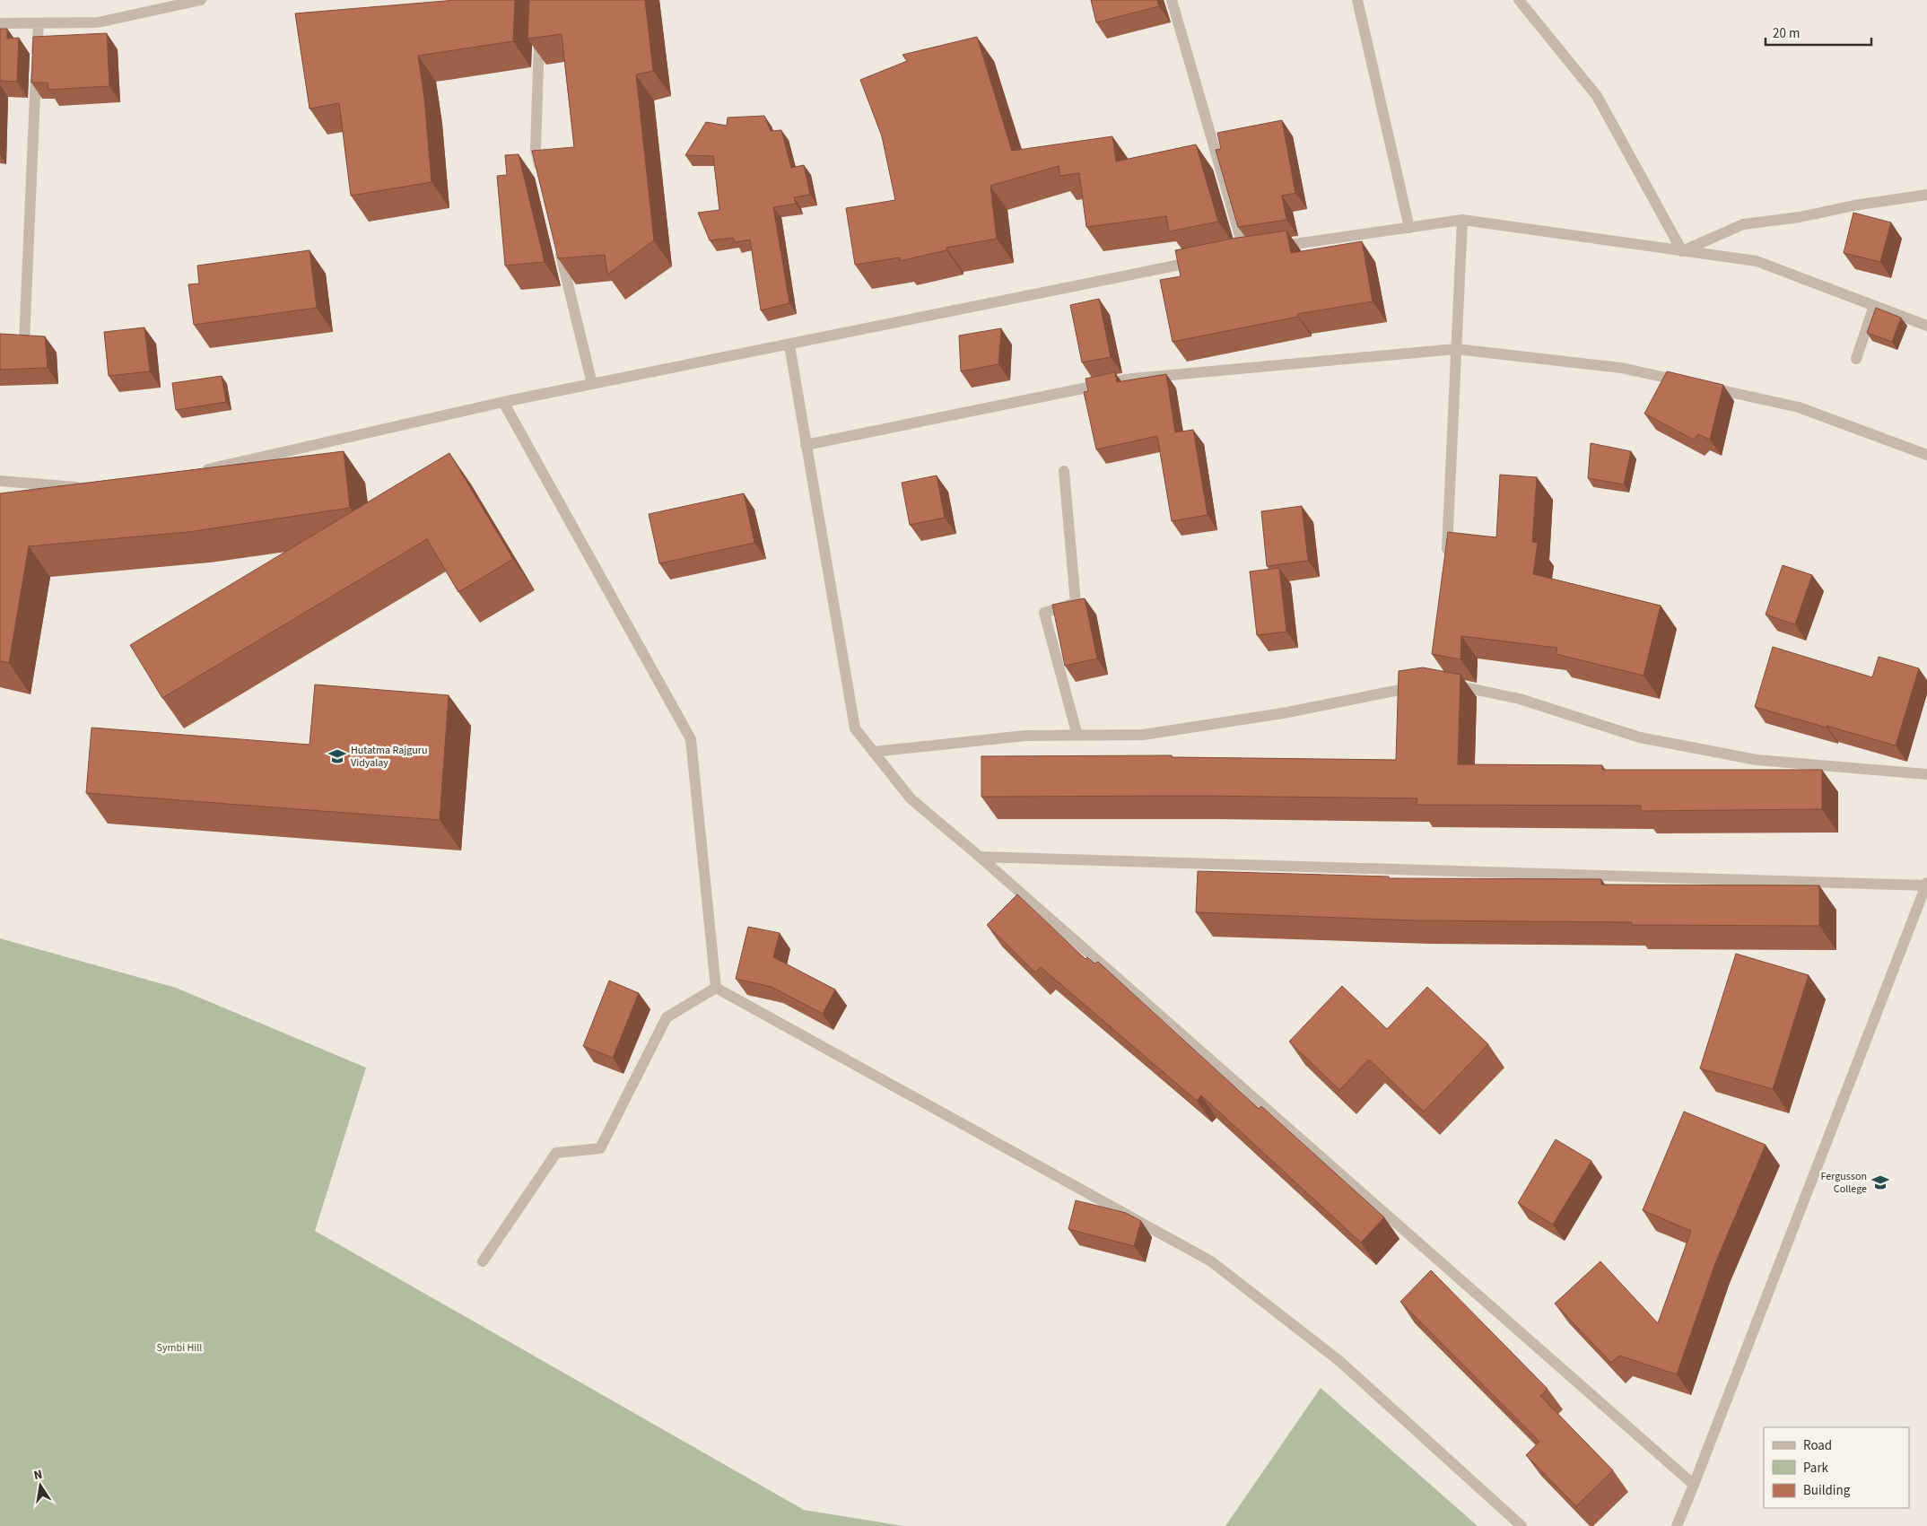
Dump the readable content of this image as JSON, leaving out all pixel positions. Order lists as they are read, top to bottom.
{
  "parks": ["Symbi Hill"],
  "places": {
    "school or university": ["Hutatma Rajguru Vidyalay", "Fergusson College"]
  },
  "legend": ["Road", "Park", "Building"],
  "scale_bar": "20 m",
  "north": "top"
}
